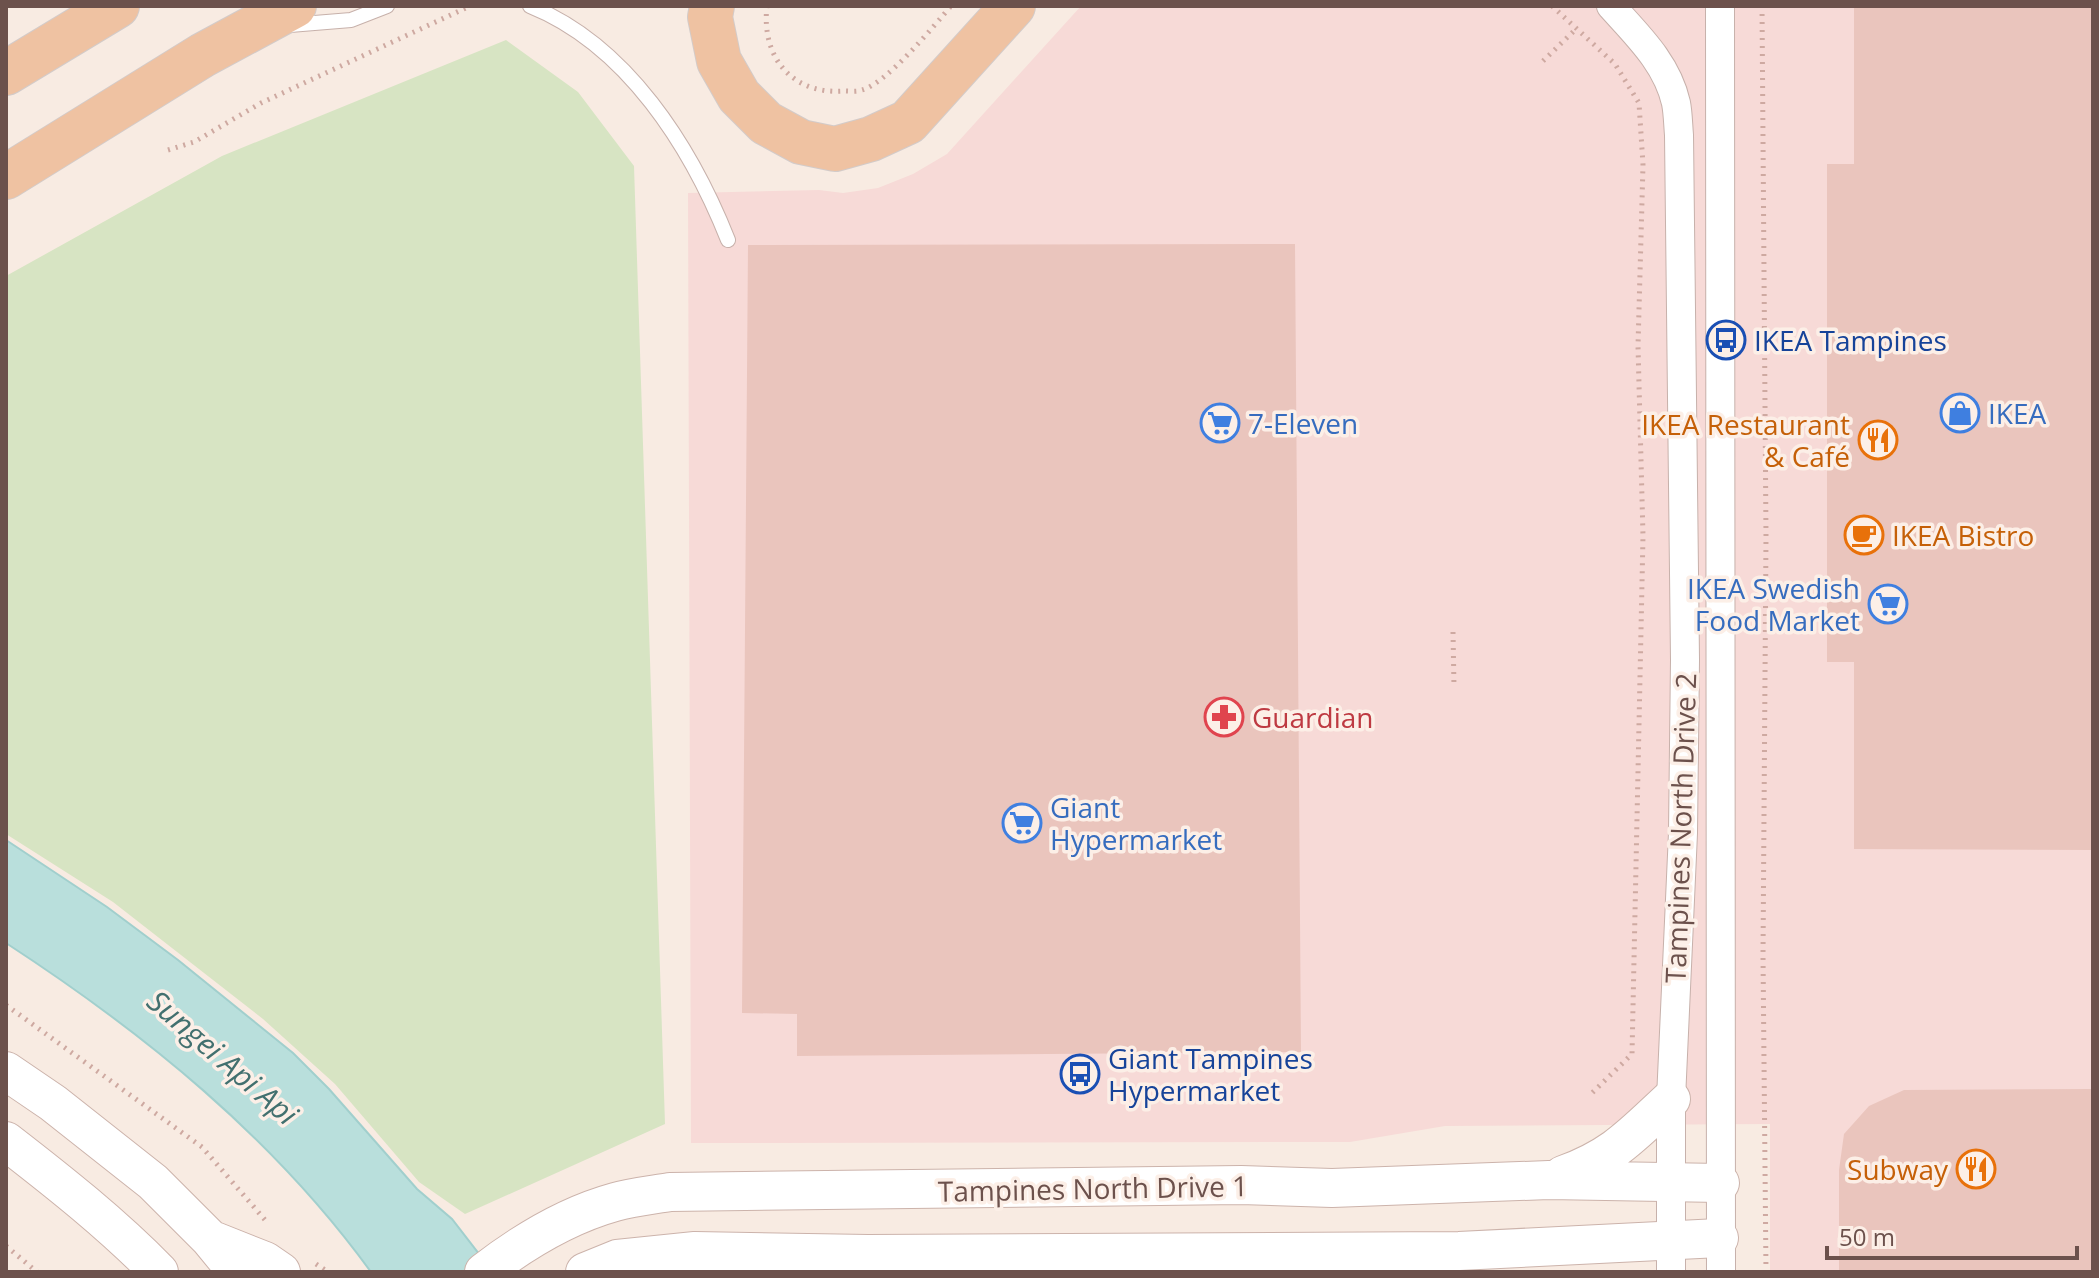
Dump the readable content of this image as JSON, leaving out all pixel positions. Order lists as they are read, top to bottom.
{
  "streets": {
    "street": ["Tampines North Drive 2", "Tampines North Drive 1"]
  },
  "crossings": [
    ["Tampines North Drive 2", "Tampines North Drive 1"]
  ],
  "water": ["Sungei Api Api"],
  "places": {
    "bus stop": ["IKEA Tampines", "Giant Tampines Hypermarket"],
    "shop": ["IKEA"],
    "supermarket": ["7-Eleven", "IKEA Swedish Food Market", "Giant Hypermarket"],
    "restaurant": ["IKEA Restaurant & Café", "Subway"],
    "cafe": ["IKEA Bistro"],
    "pharmacy": ["Guardian"]
  },
  "scale_bar": "50 m"
}
